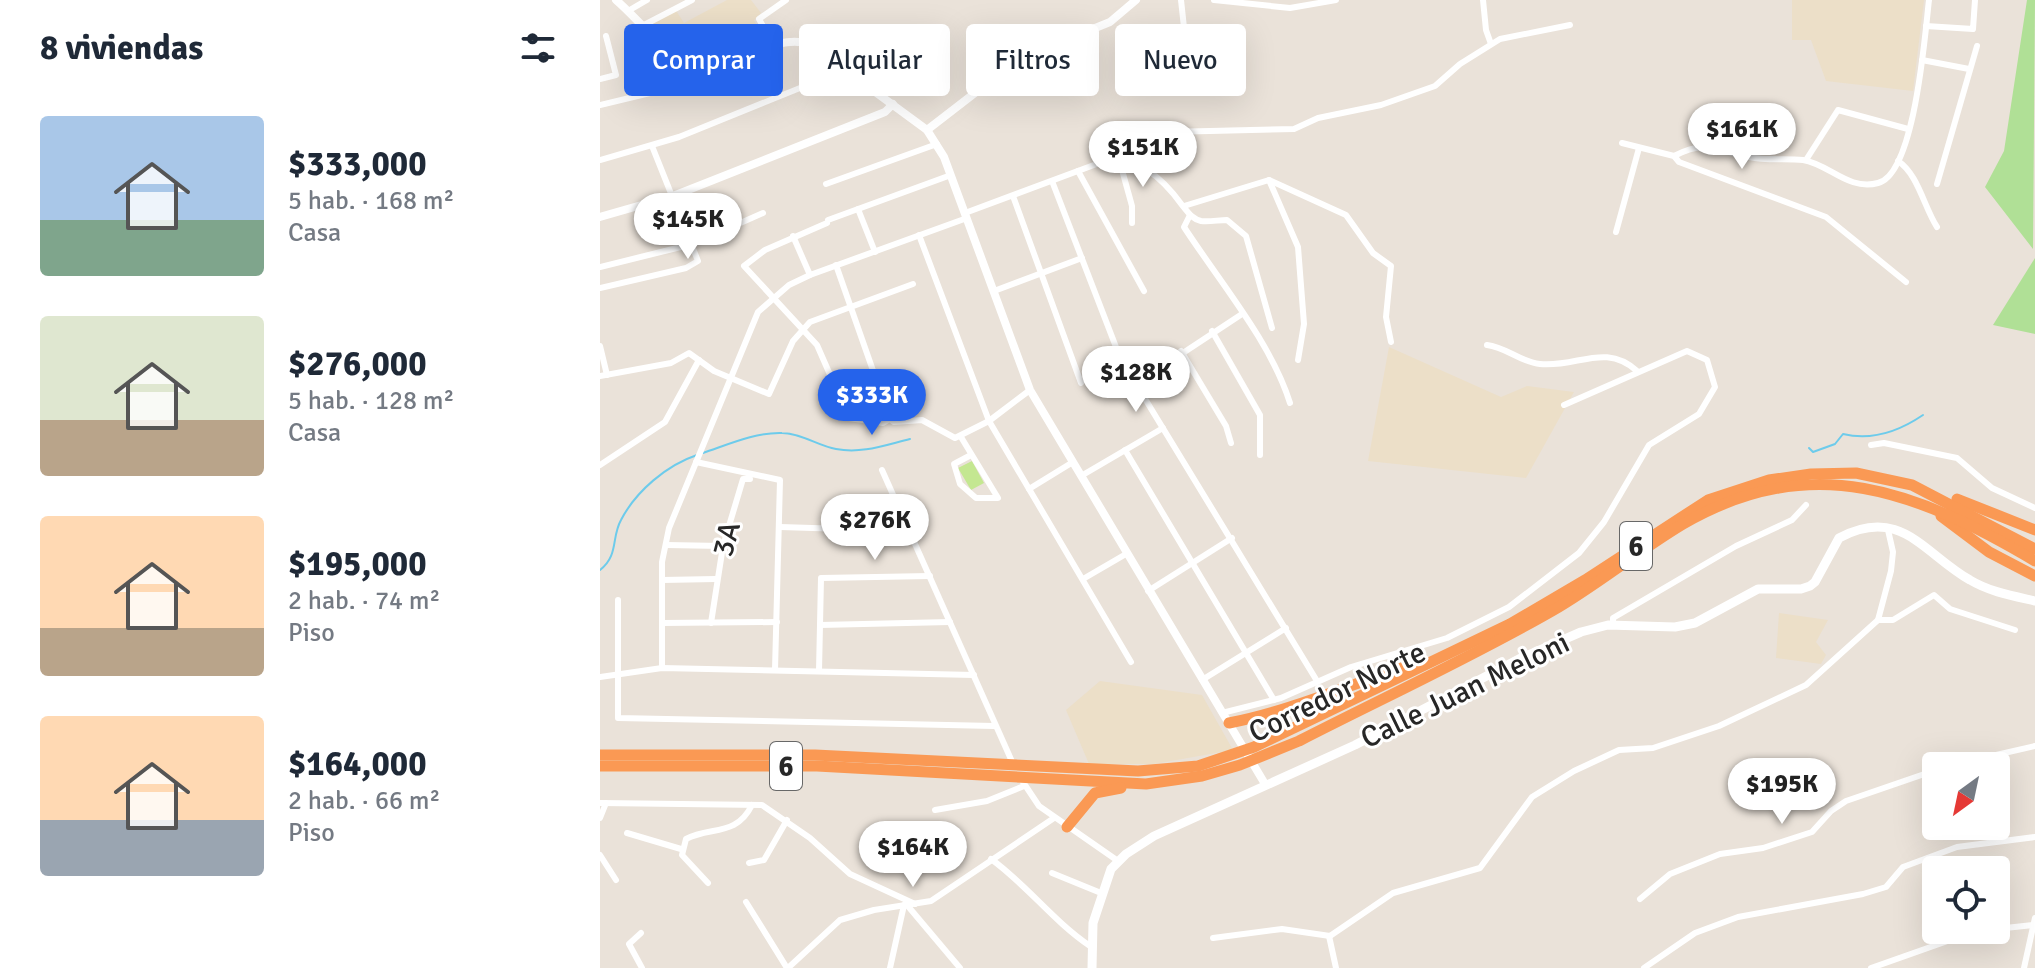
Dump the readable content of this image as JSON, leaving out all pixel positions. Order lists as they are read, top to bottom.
{
  "streets": {
    "highway": ["6", "Corredor Norte"],
    "main road": ["Calle Juan Meloni"],
    "street": ["3A"]
  },
  "north": "bottom left",
  "page": {
    "heading": "8 viviendas",
    "chip": [
      "Comprar",
      "Alquilar",
      "Filtros",
      "Nuevo"
    ],
    "list": [
      {
        "name": "$333,000",
        "note": "5 hab. · 168 m² · Casa"
      },
      {
        "name": "$276,000",
        "note": "5 hab. · 128 m² · Casa"
      },
      {
        "name": "$195,000",
        "note": "2 hab. · 74 m² · Piso"
      },
      {
        "name": "$164,000",
        "note": "2 hab. · 66 m² · Piso"
      }
    ],
    "price": [
      "$161K",
      "$151K",
      "$145K",
      "$128K",
      "$333K",
      "$276K",
      "$195K",
      "$164K"
    ]
  }
}
